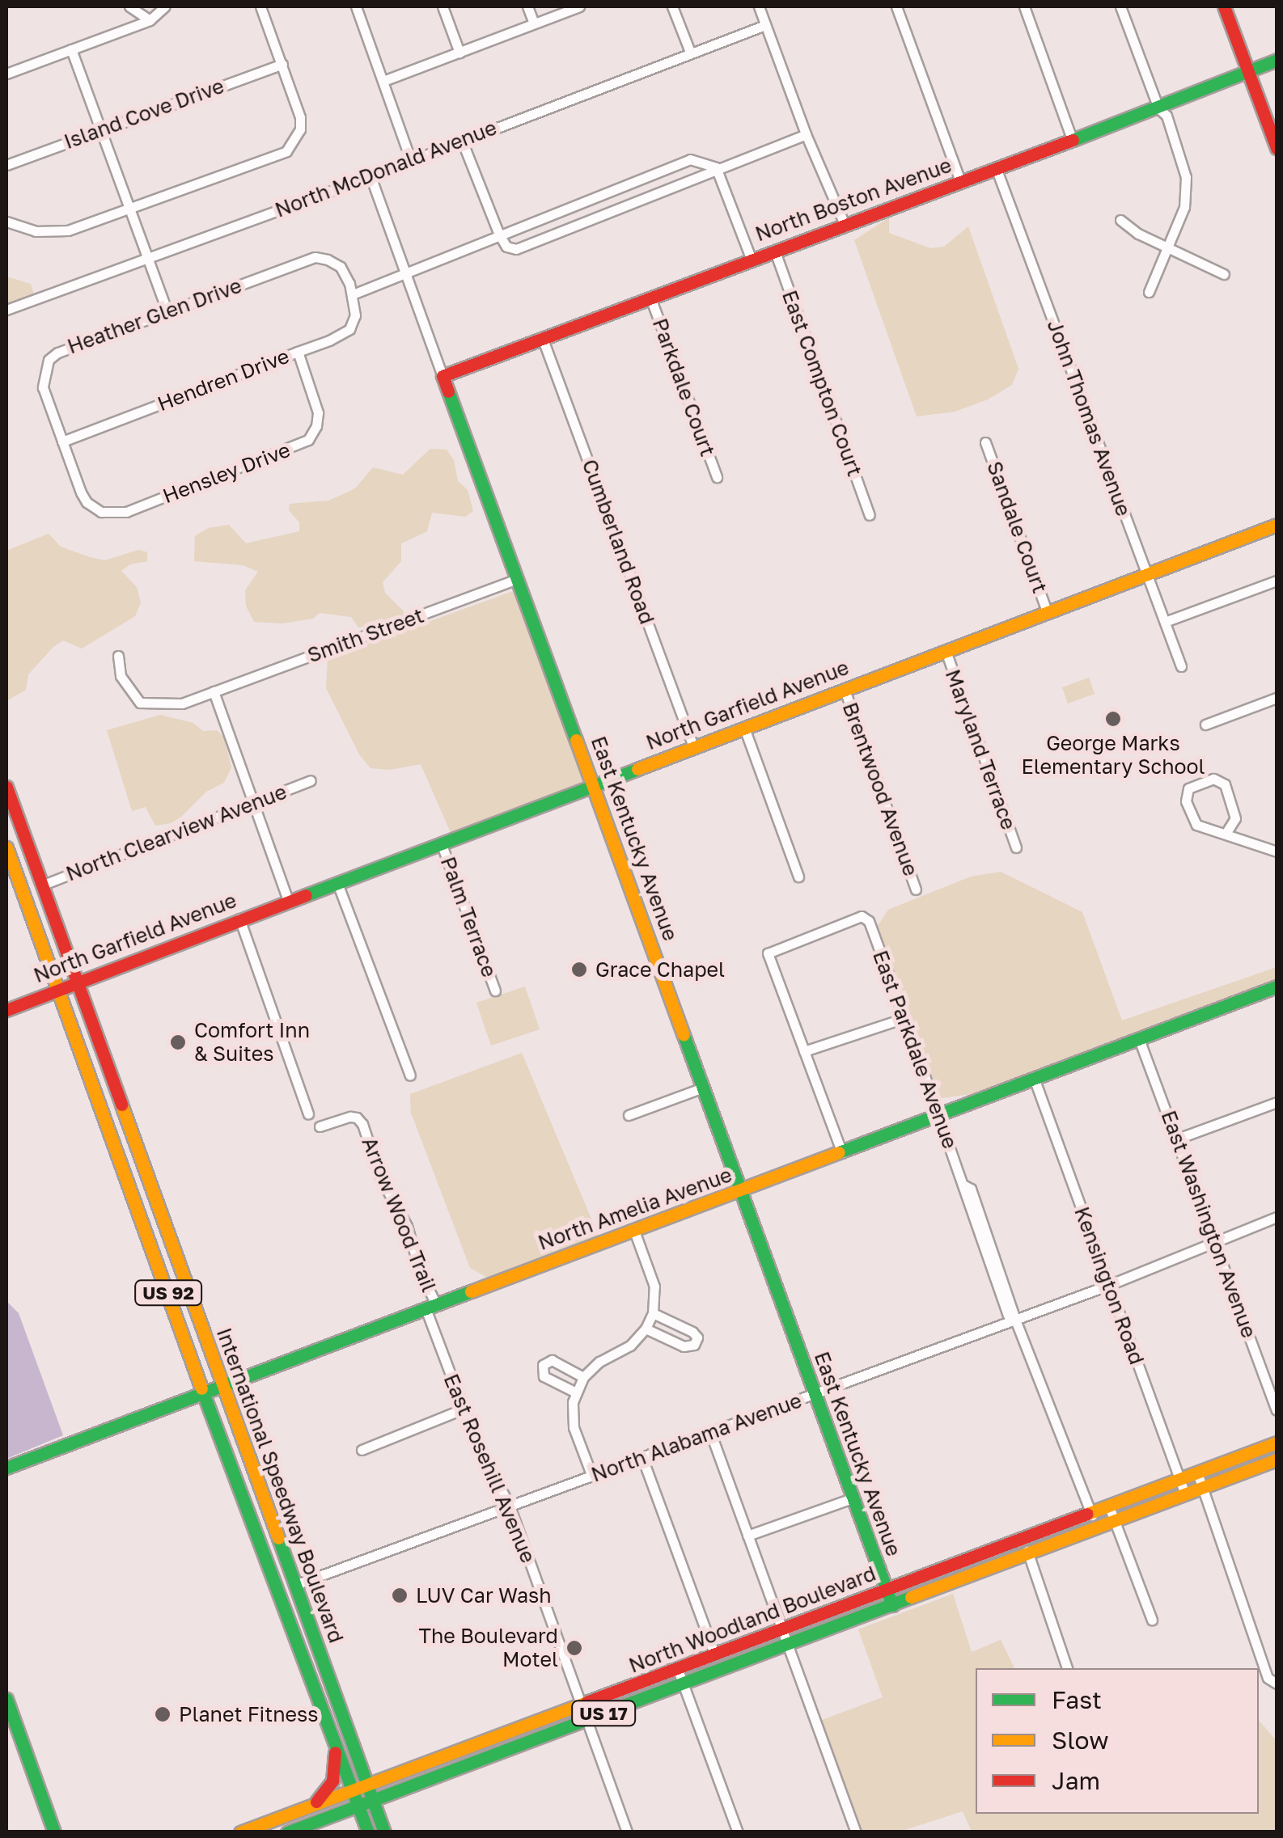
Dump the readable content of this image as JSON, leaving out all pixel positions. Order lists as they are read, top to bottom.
{
  "streets": {
    "main road": [
      "North Boston Avenue",
      "North Garfield Avenue",
      "East Kentucky Avenue",
      "North Amelia Avenue",
      "US 92",
      "International Speedway Boulevard",
      "North Woodland Boulevard",
      "US 17"
    ],
    "street": [
      "Island Cove Drive",
      "North McDonald Avenue",
      "Heather Glen Drive",
      "Hendren Drive",
      "East Compton Court",
      "Parkdale Court",
      "John Thomas Avenue",
      "Hensley Drive",
      "Sandale Court",
      "Cumberland Road",
      "Smith Street",
      "Maryland Terrace",
      "Brentwood Avenue",
      "North Clearview Avenue",
      "Palm Terrace",
      "East Parkdale Avenue",
      "Arrow Wood Trail",
      "East Washington Avenue",
      "Kensington Road",
      "North Alabama Avenue",
      "East Rosehill Avenue"
    ]
  },
  "crossings": [
    ["North McDonald Avenue", "East Kentucky Avenue"],
    ["North Boston Avenue", "East Compton Court"],
    ["North Boston Avenue", "Parkdale Court"],
    ["North Boston Avenue", "John Thomas Avenue"],
    ["North Boston Avenue", "Cumberland Road"],
    ["North Boston Avenue", "East Kentucky Avenue"],
    ["Heather Glen Drive", "Hendren Drive"],
    ["Heather Glen Drive", "Hensley Drive"],
    ["Hendren Drive", "Hensley Drive"],
    ["John Thomas Avenue", "North Garfield Avenue"],
    ["Sandale Court", "North Garfield Avenue"],
    ["Cumberland Road", "North Garfield Avenue"],
    ["Smith Street", "East Kentucky Avenue"],
    ["North Garfield Avenue", "Maryland Terrace"],
    ["North Garfield Avenue", "Brentwood Avenue"],
    ["North Garfield Avenue", "East Kentucky Avenue"],
    ["North Garfield Avenue", "Palm Terrace"],
    ["North Garfield Avenue", "International Speedway Boulevard"],
    ["North Clearview Avenue", "International Speedway Boulevard"],
    ["East Kentucky Avenue", "North Amelia Avenue"],
    ["East Kentucky Avenue", "North Alabama Avenue"],
    ["East Kentucky Avenue", "North Woodland Boulevard"],
    ["East Parkdale Avenue", "North Amelia Avenue"],
    ["East Parkdale Avenue", "North Alabama Avenue"],
    ["East Parkdale Avenue", "North Woodland Boulevard"],
    ["North Amelia Avenue", "Arrow Wood Trail"],
    ["North Amelia Avenue", "East Washington Avenue"],
    ["North Amelia Avenue", "Kensington Road"],
    ["North Amelia Avenue", "East Rosehill Avenue"],
    ["North Amelia Avenue", "International Speedway Boulevard"],
    ["Arrow Wood Trail", "East Rosehill Avenue"],
    ["East Washington Avenue", "North Alabama Avenue"],
    ["Kensington Road", "North Alabama Avenue"],
    ["Kensington Road", "North Woodland Boulevard"],
    ["North Alabama Avenue", "East Rosehill Avenue"],
    ["North Alabama Avenue", "International Speedway Boulevard"],
    ["East Rosehill Avenue", "North Woodland Boulevard"],
    ["International Speedway Boulevard", "North Woodland Boulevard"]
  ],
  "places": [
    "George Marks Elementary School",
    "Grace Chapel",
    "Comfort Inn & Suites",
    "LUV Car Wash",
    "The Boulevard Motel",
    "Planet Fitness"
  ],
  "legend": ["Fast", "Slow", "Jam"]
}
